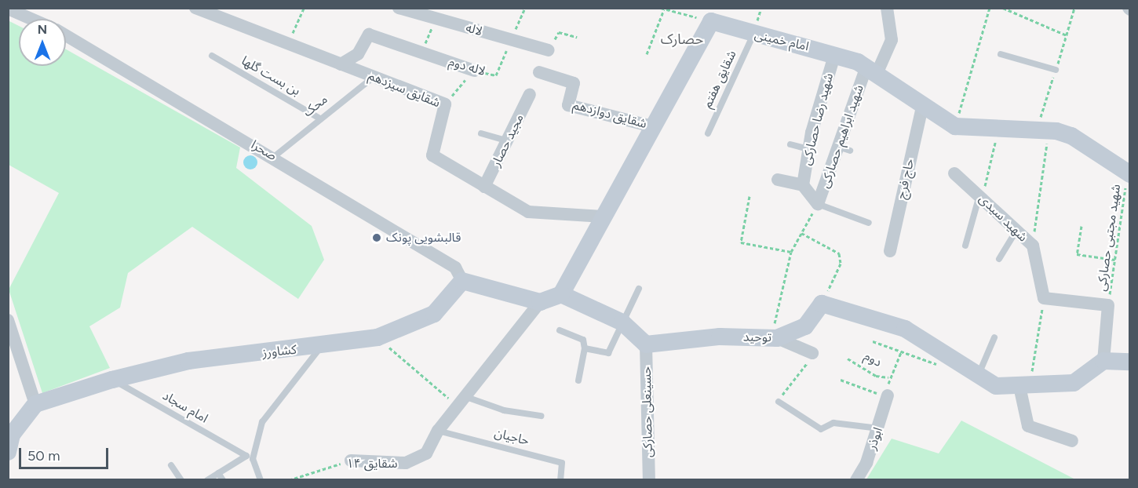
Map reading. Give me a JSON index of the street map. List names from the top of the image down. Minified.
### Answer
{"streets":{"street":["لاله","امام خمینی","لاله دوم","شقایق سیزدهم","شقایق دوازدهم","شهید رضا حصارکی","شهید ابراهیم حصارکی","مجید حصار","صحرا","حاج فرج","شهید سیدی","توحید","کشاورز","حسینعلی حصارکی","ابوذر","شقایق ۱۴"],"lane":["بن بست گلها","شقایق هفتم","محک","امام سجاد","حاجیان"],"path":["شهید مجتبی حصارکی","دوم"]},"crossings":[["لاله","لاله دوم"],["امام خمینی","شقایق هفتم"],["امام خمینی","شهید رضا حصارکی"],["امام خمینی","شهید ابراهیم حصارکی"],["امام خمینی","حاج فرج"],["امام خمینی","شهید مجتبی حصارکی"],["لاله دوم","شقایق سیزدهم"],["بن بست گلها","محک"],["شقایق سیزدهم","محک"],["شقایق سیزدهم","مجید حصار"],["محک","صحرا"],["شهید ابراهیم حصارکی","توحید"],["صحرا","کشاورز"],["توحید","حسینعلی حصارکی"],["کشاورز","امام سجاد"],["حاجیان","شقایق ۱۴"]],"districts":["حصارک"],"places":["قالبشویی پونک"],"scale_bar":"50 m","north":"top"}
